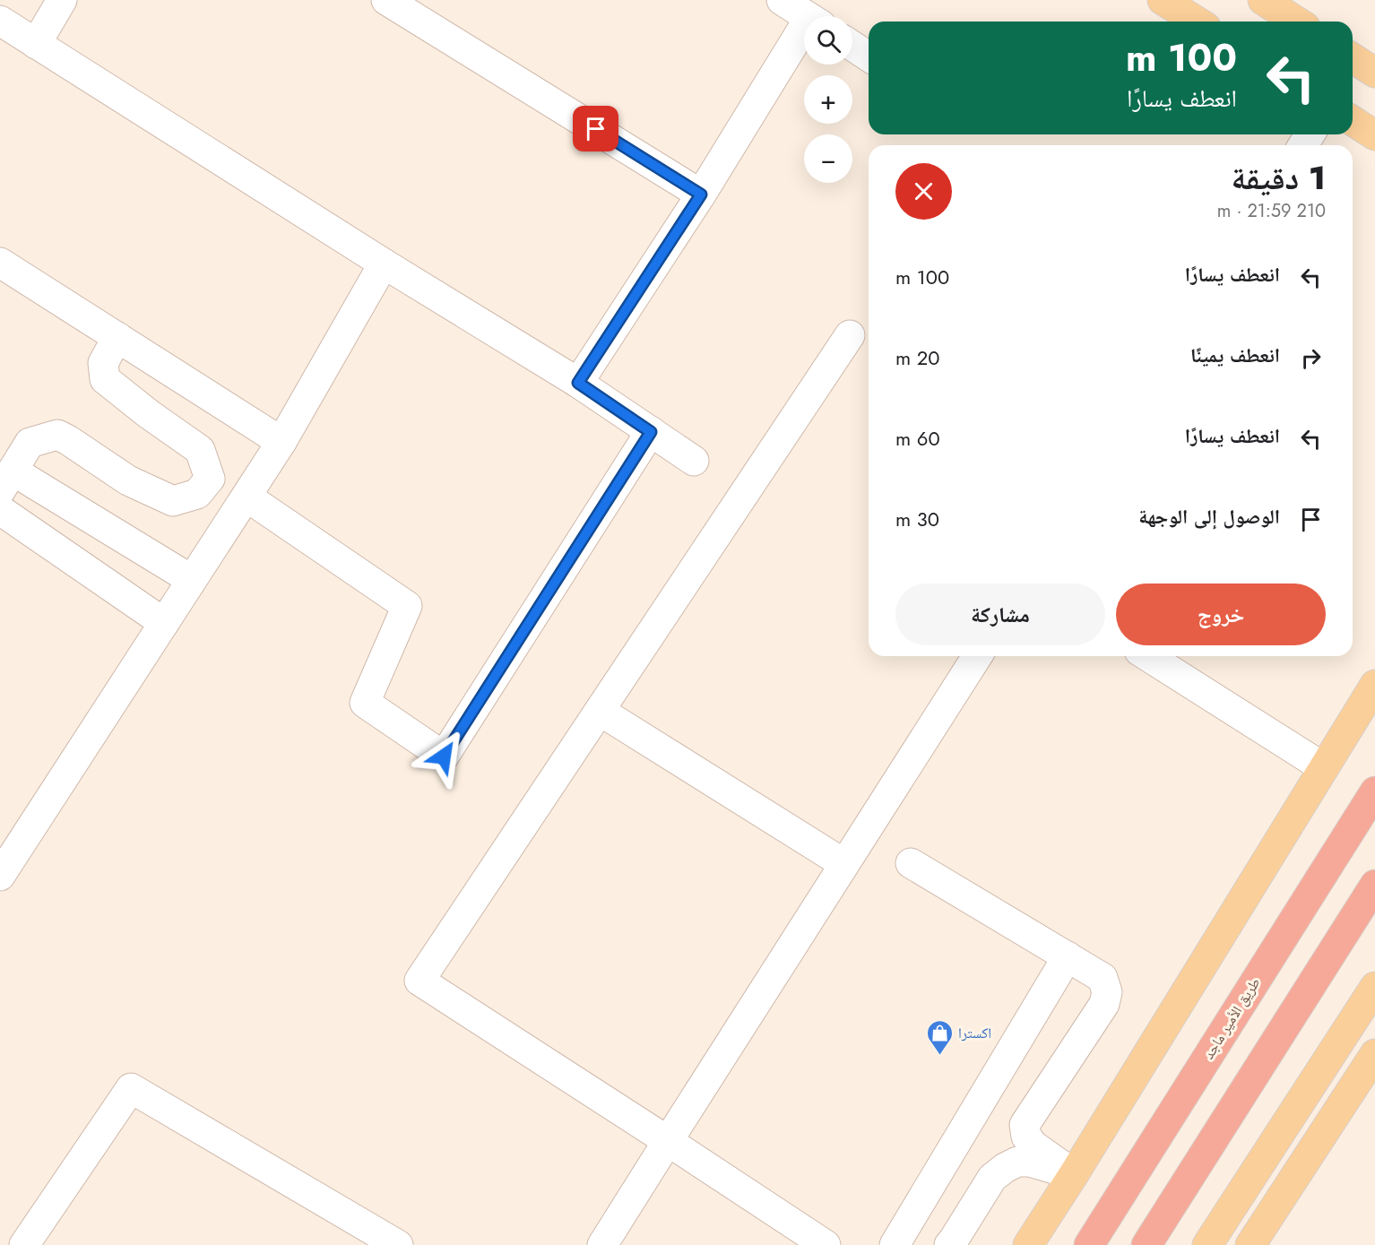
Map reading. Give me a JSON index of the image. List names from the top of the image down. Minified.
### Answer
{"streets":{"highway":["طريق الأمير ماجد"]},"places":{"shop":["اكسترا"]},"page":{"map_buttons":["+","−"],"turn":["100 m","انعطف يسارًا"],"heading":["1 دقيقة","210 m · 21:59"],"list":[{"name":"انعطف يسارًا","value":"100 m"},{"name":"انعطف يمينًا","value":"20 m"},{"name":"انعطف يسارًا","value":"60 m"},{"name":"الوصول إلى الوجهة","value":"30 m"}],"buttons":["خروج","مشاركة"]}}
